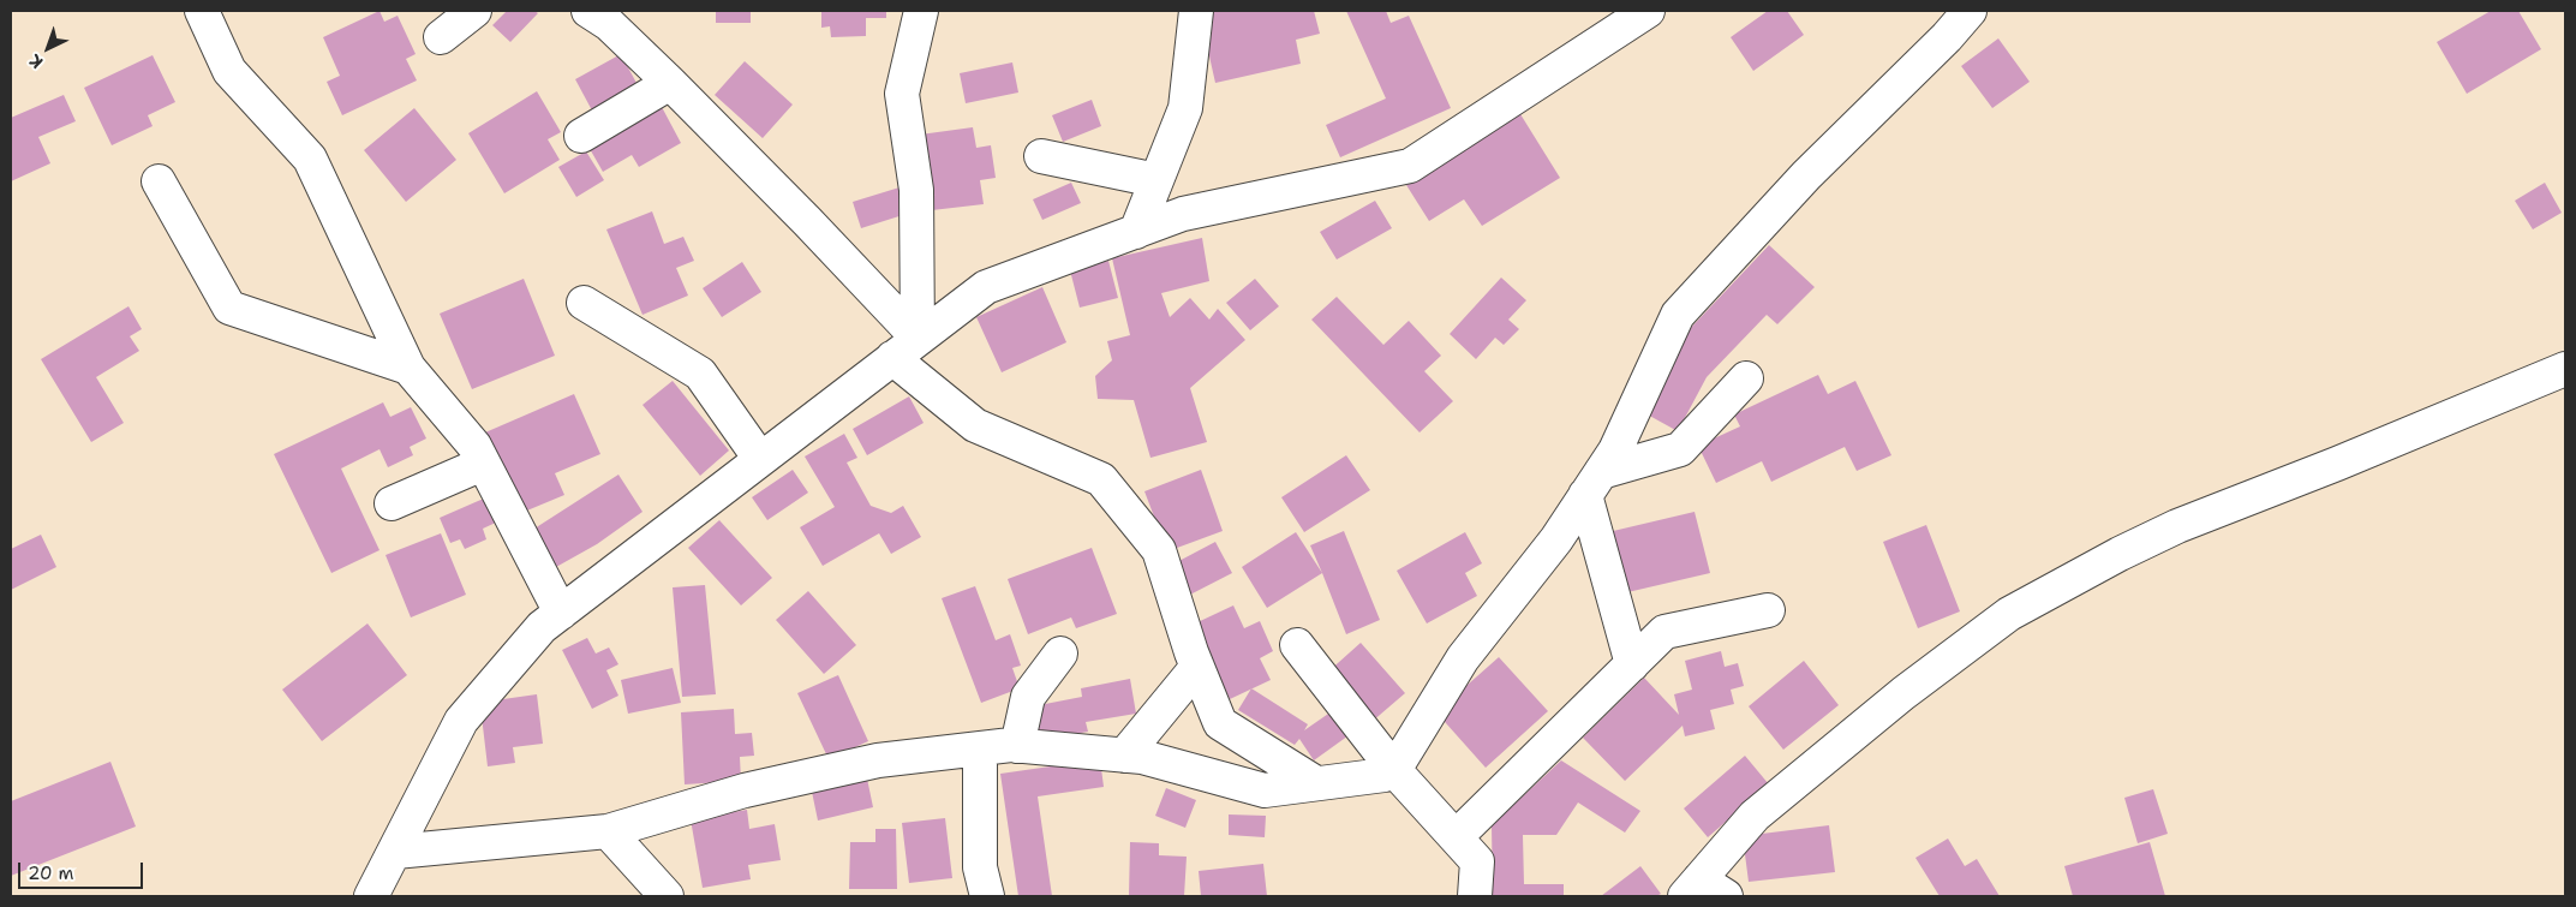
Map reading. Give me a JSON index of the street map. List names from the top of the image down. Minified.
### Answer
{"scale_bar":"20 m","north":"bottom left"}
